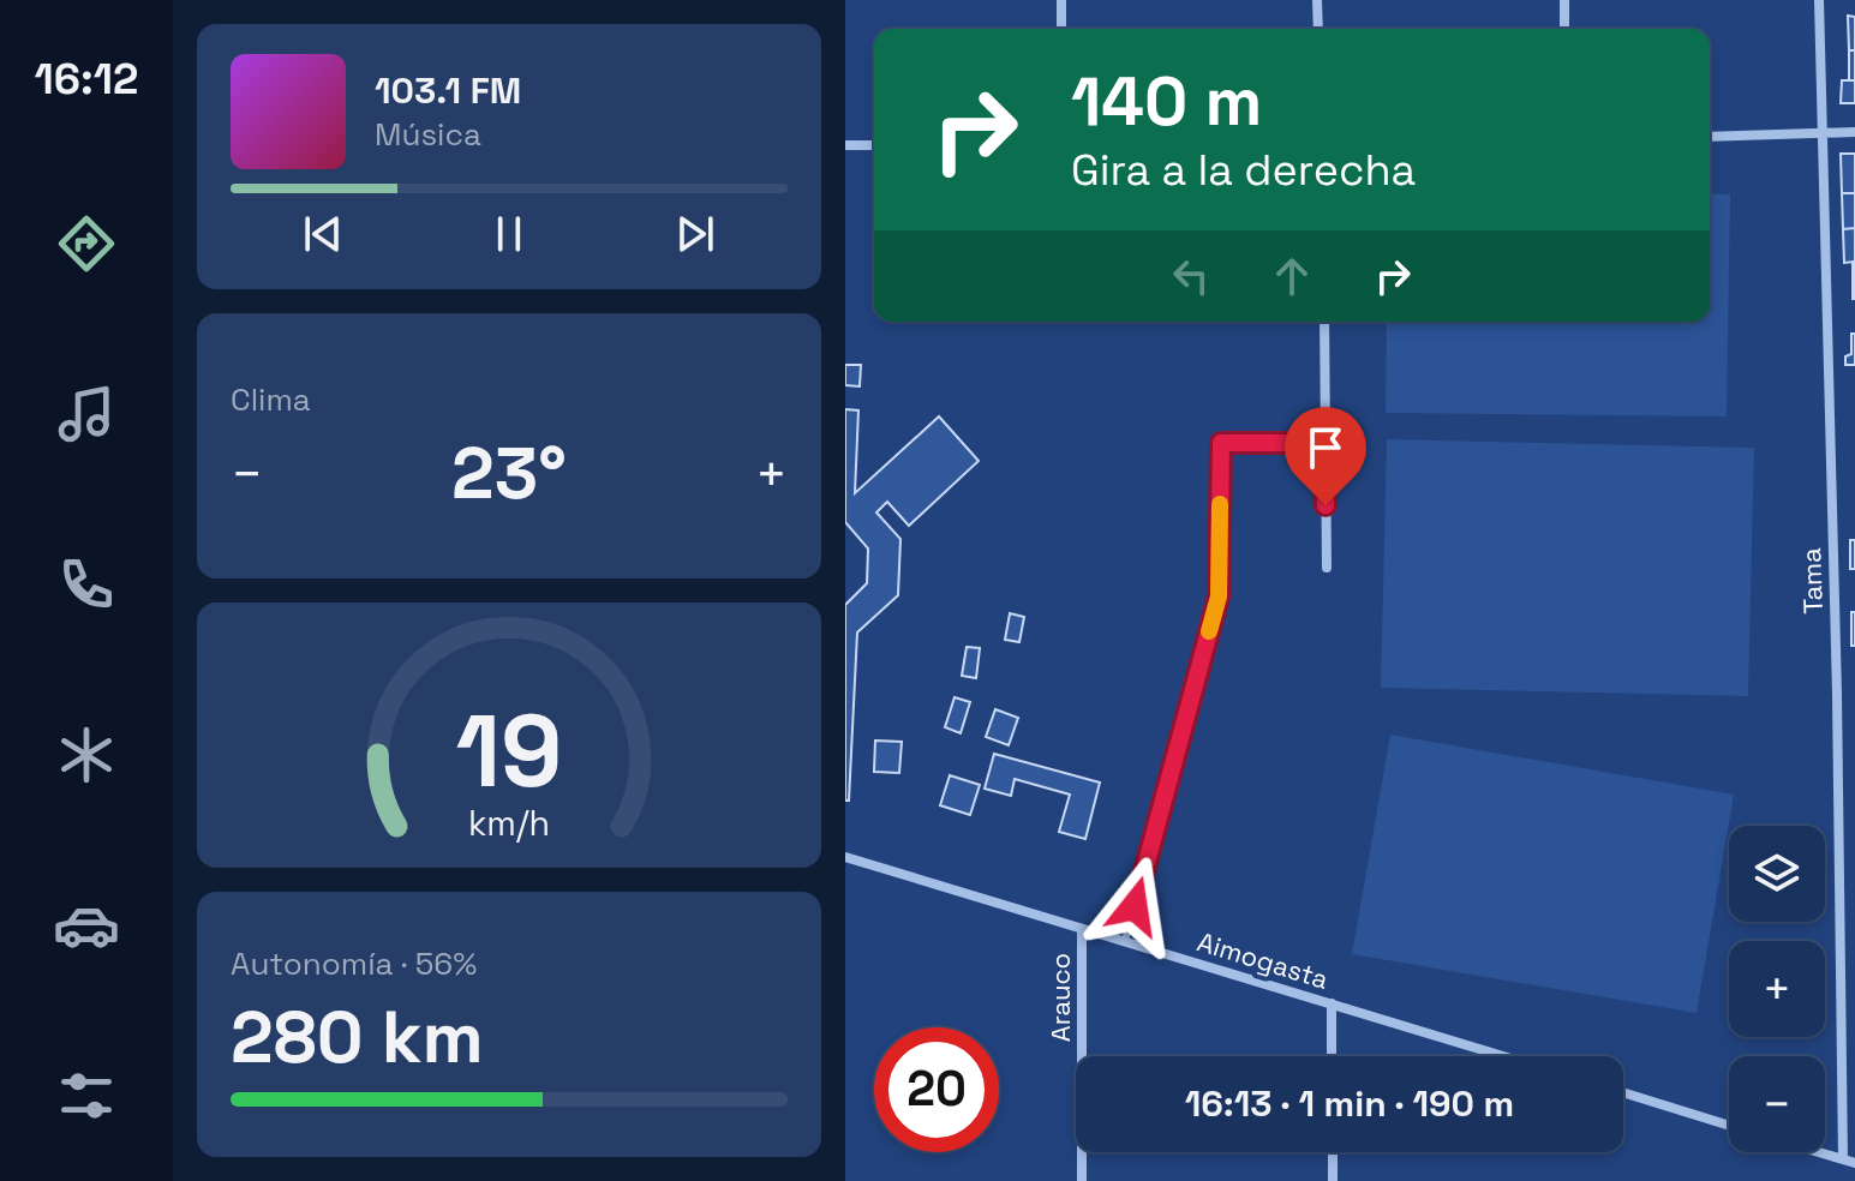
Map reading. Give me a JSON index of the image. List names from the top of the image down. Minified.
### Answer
{"streets":{"street":["Tama","Aimogasta","Arauco"]},"crossings":[["Aimogasta","Arauco"]],"page":{"tabs":"16:12","turn":["140 m","Gira a la derecha"],"song":["103.1 FM","Música"],"tile":["Clima",["Autonomía · 56%","280 km"]],"heat":["−","23°","+"],"map_buttons":["+","−"],"limit":"20","trip":"16:13 · 1 min · 190 m","gauge":["19","km/h"]}}
